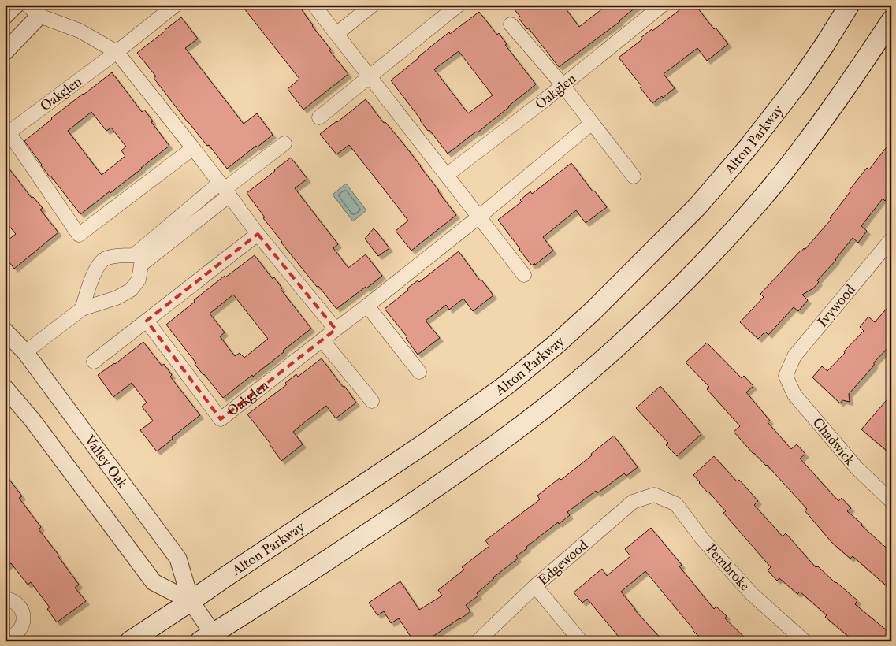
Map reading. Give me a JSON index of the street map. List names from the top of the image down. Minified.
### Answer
{"streets":{"main road":["Alton Parkway"],"street":["Oakglen","Ivywood","Chadwick","Valley Oak","Edgewood","Pembroke"]},"crossings":[["Alton Parkway","Valley Oak"],["Ivywood","Chadwick"],["Edgewood","Pembroke"]]}
